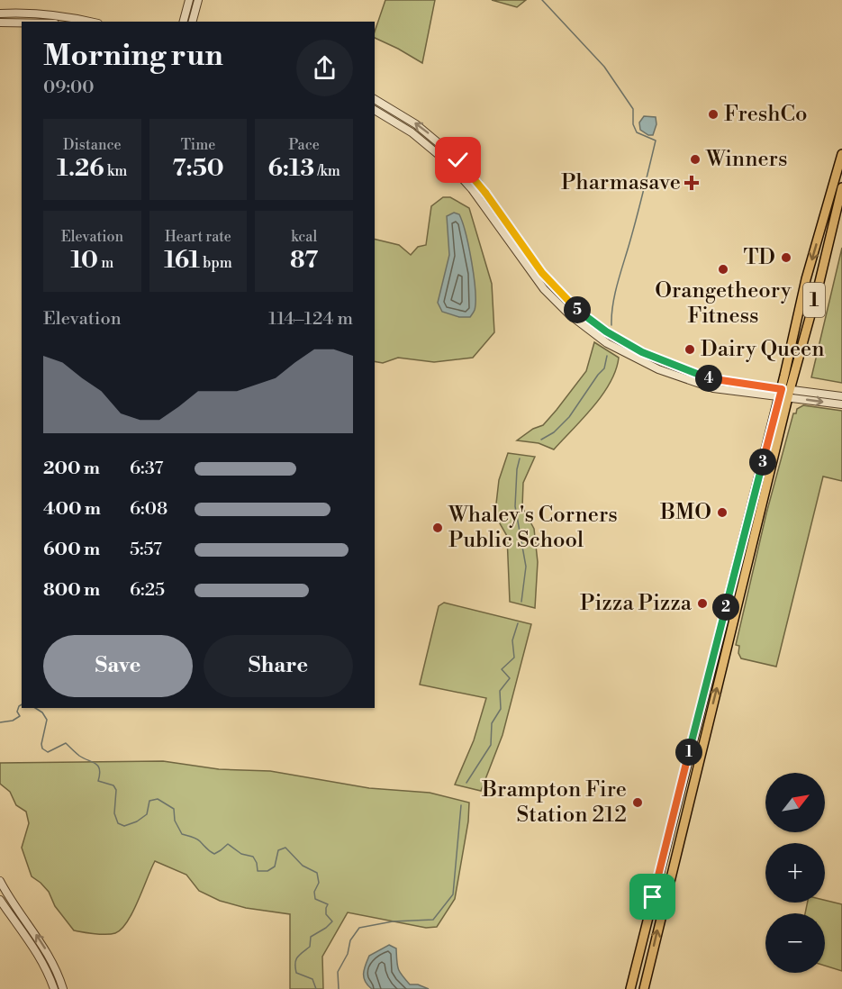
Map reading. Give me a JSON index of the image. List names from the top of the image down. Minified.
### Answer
{"streets":{"main road":["1"]},"places":{"other":["FreshCo","Winners","TD","Orangetheory Fitness","Dairy Queen","BMO","Whaley's Corners Public School","Pizza Pizza","Brampton Fire Station 212"],"health":["Pharmasave"]},"north":"top right","page":{"heading":["Morning run","09:00"],"stats":[["Distance","1.26 km"],["Time","7:50"],["Pace","6:13 /km"],["Elevation","10 m"],["Heart rate","161 bpm"],["kcal","87"]],"pins":["5","4","3","2","1"],"chart":["Elevation","114–124 m"],"list":[{"name":"200 m","note":"6:37"},{"name":"400 m","note":"6:08"},{"name":"600 m","note":"5:57"},{"name":"800 m","note":"6:25"}],"buttons":["Save","Share"],"map_buttons":["+","−"]}}
